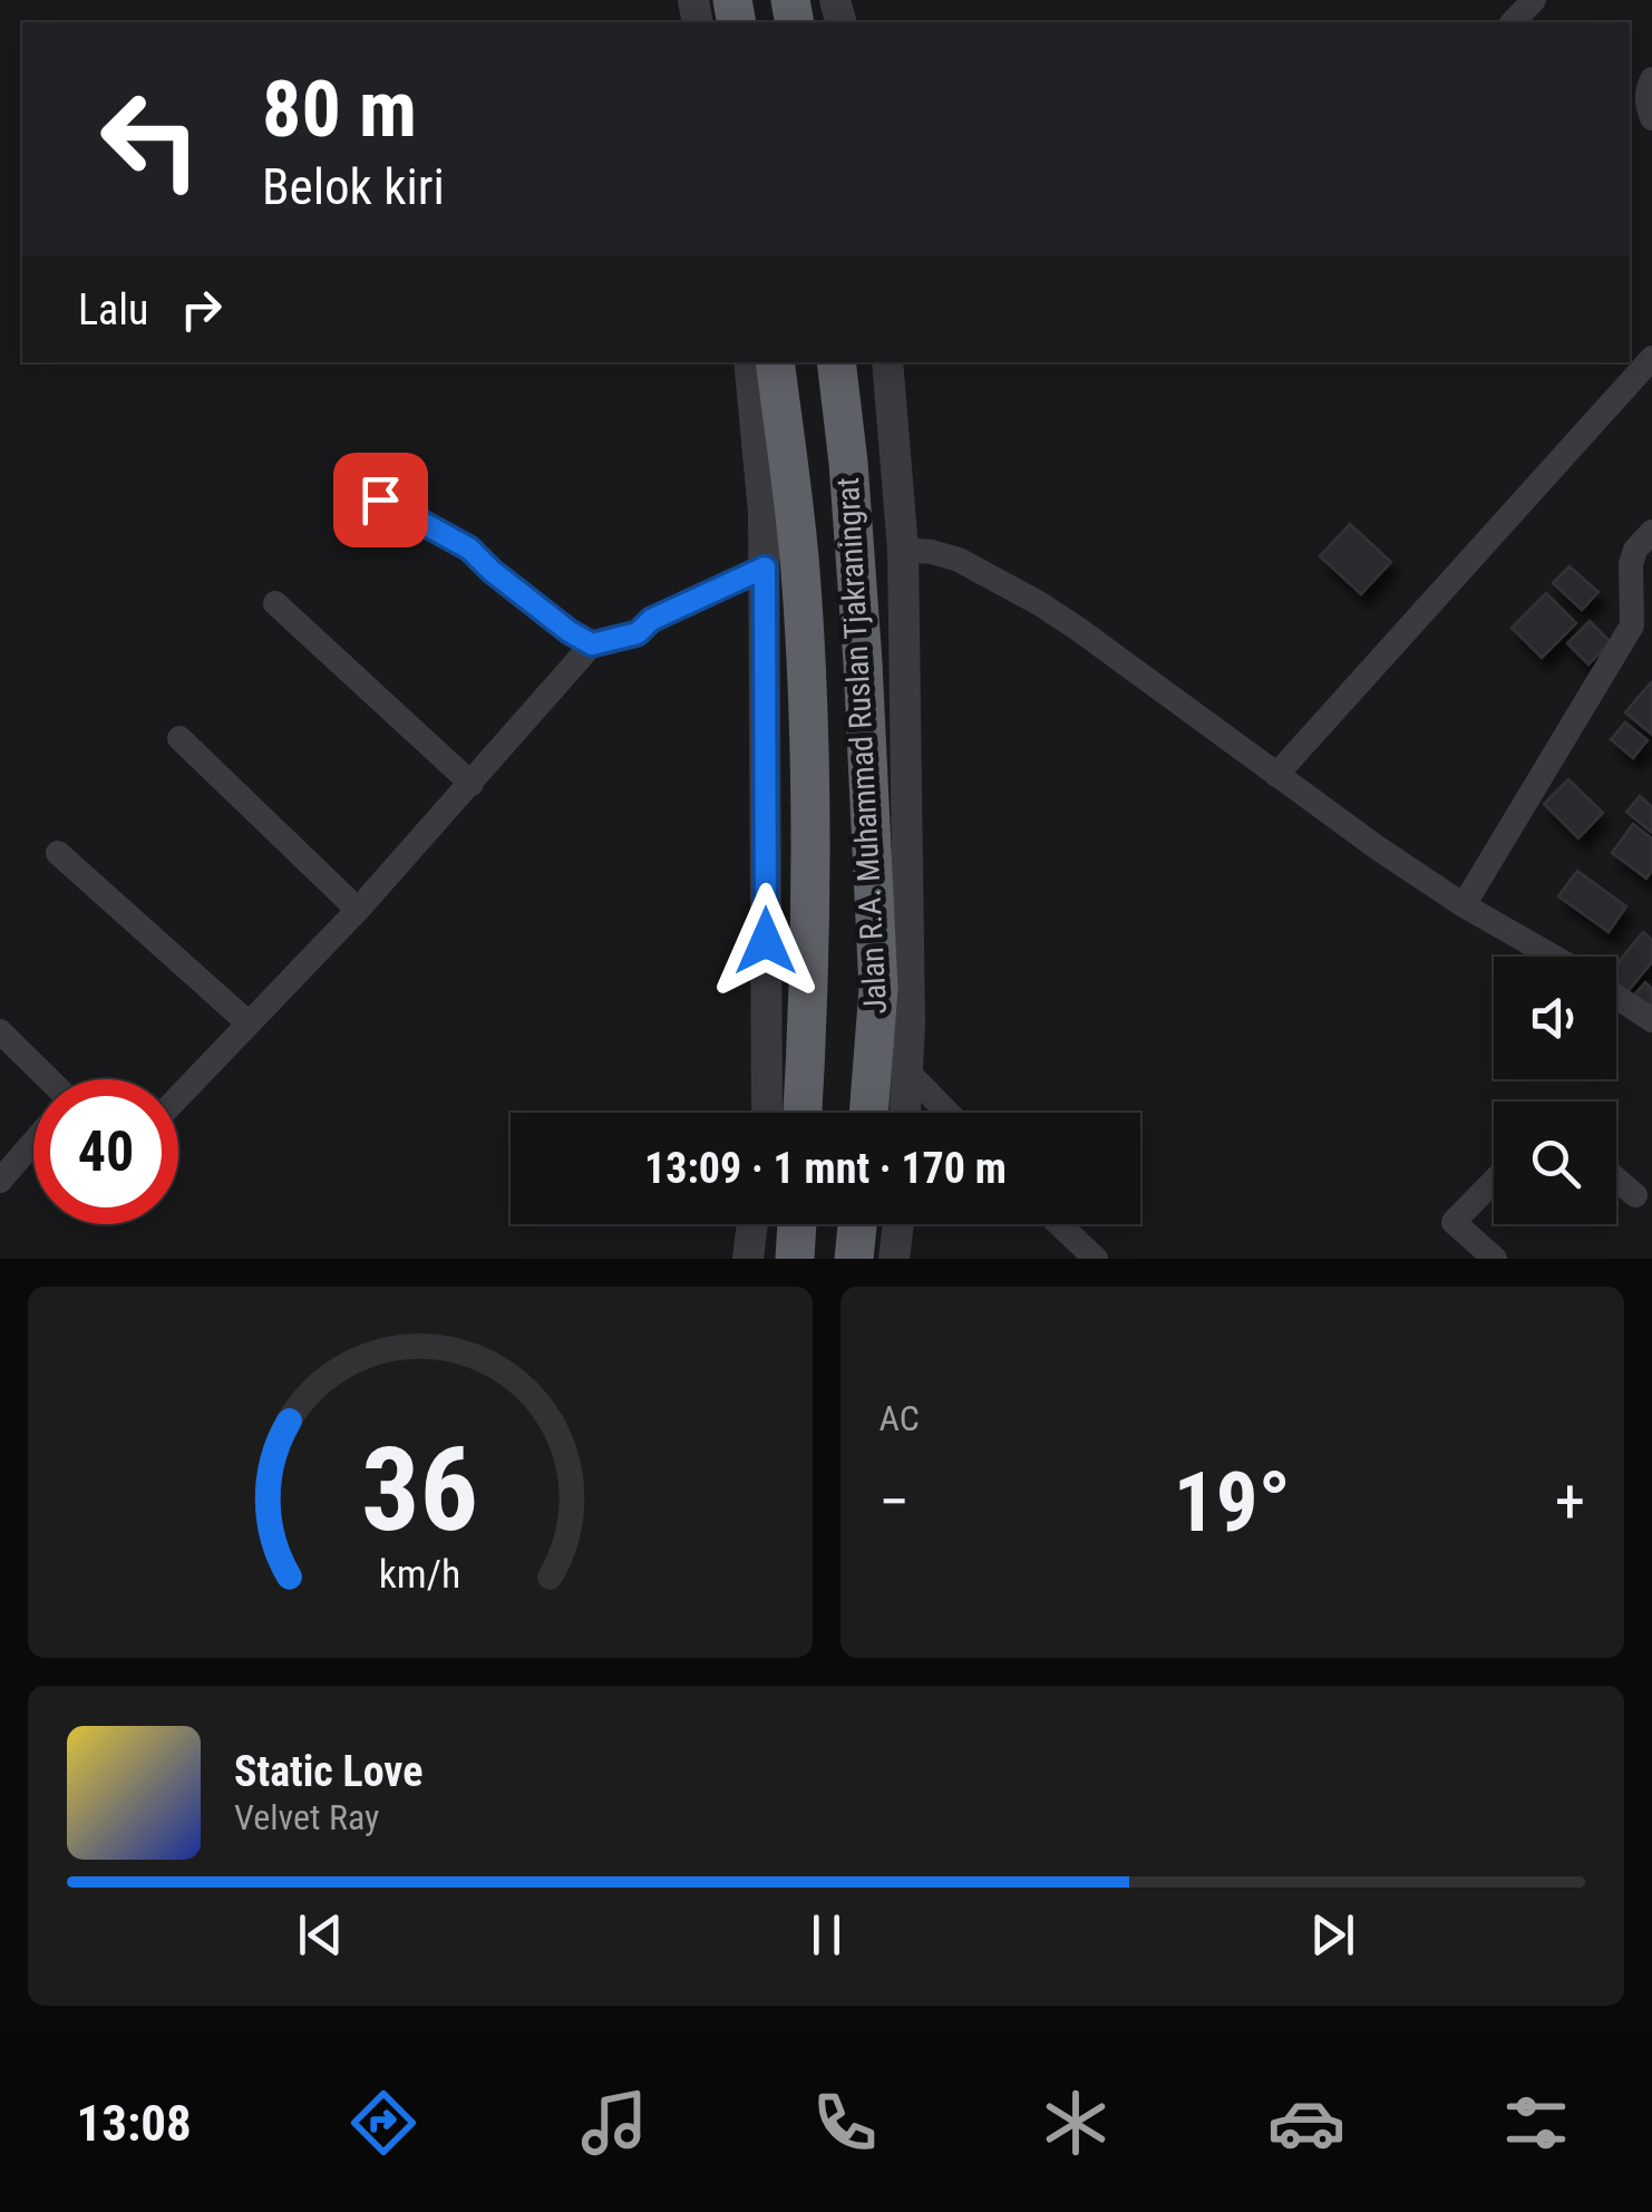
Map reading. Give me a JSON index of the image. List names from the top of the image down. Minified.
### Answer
{"streets":{"highway":["Jalan R.A. Muhammad Ruslan Tjakraningrat"]},"page":{"turn":["80 m","Belok kiri"],"then":"Lalu","limit":"40","trip":"13:09 · 1 mnt · 170 m","tile":"AC","heat":["−","19°","+"],"song":["Static Love","Velvet Ray"],"tabs":"13:08","gauge":["36","km/h"]}}
